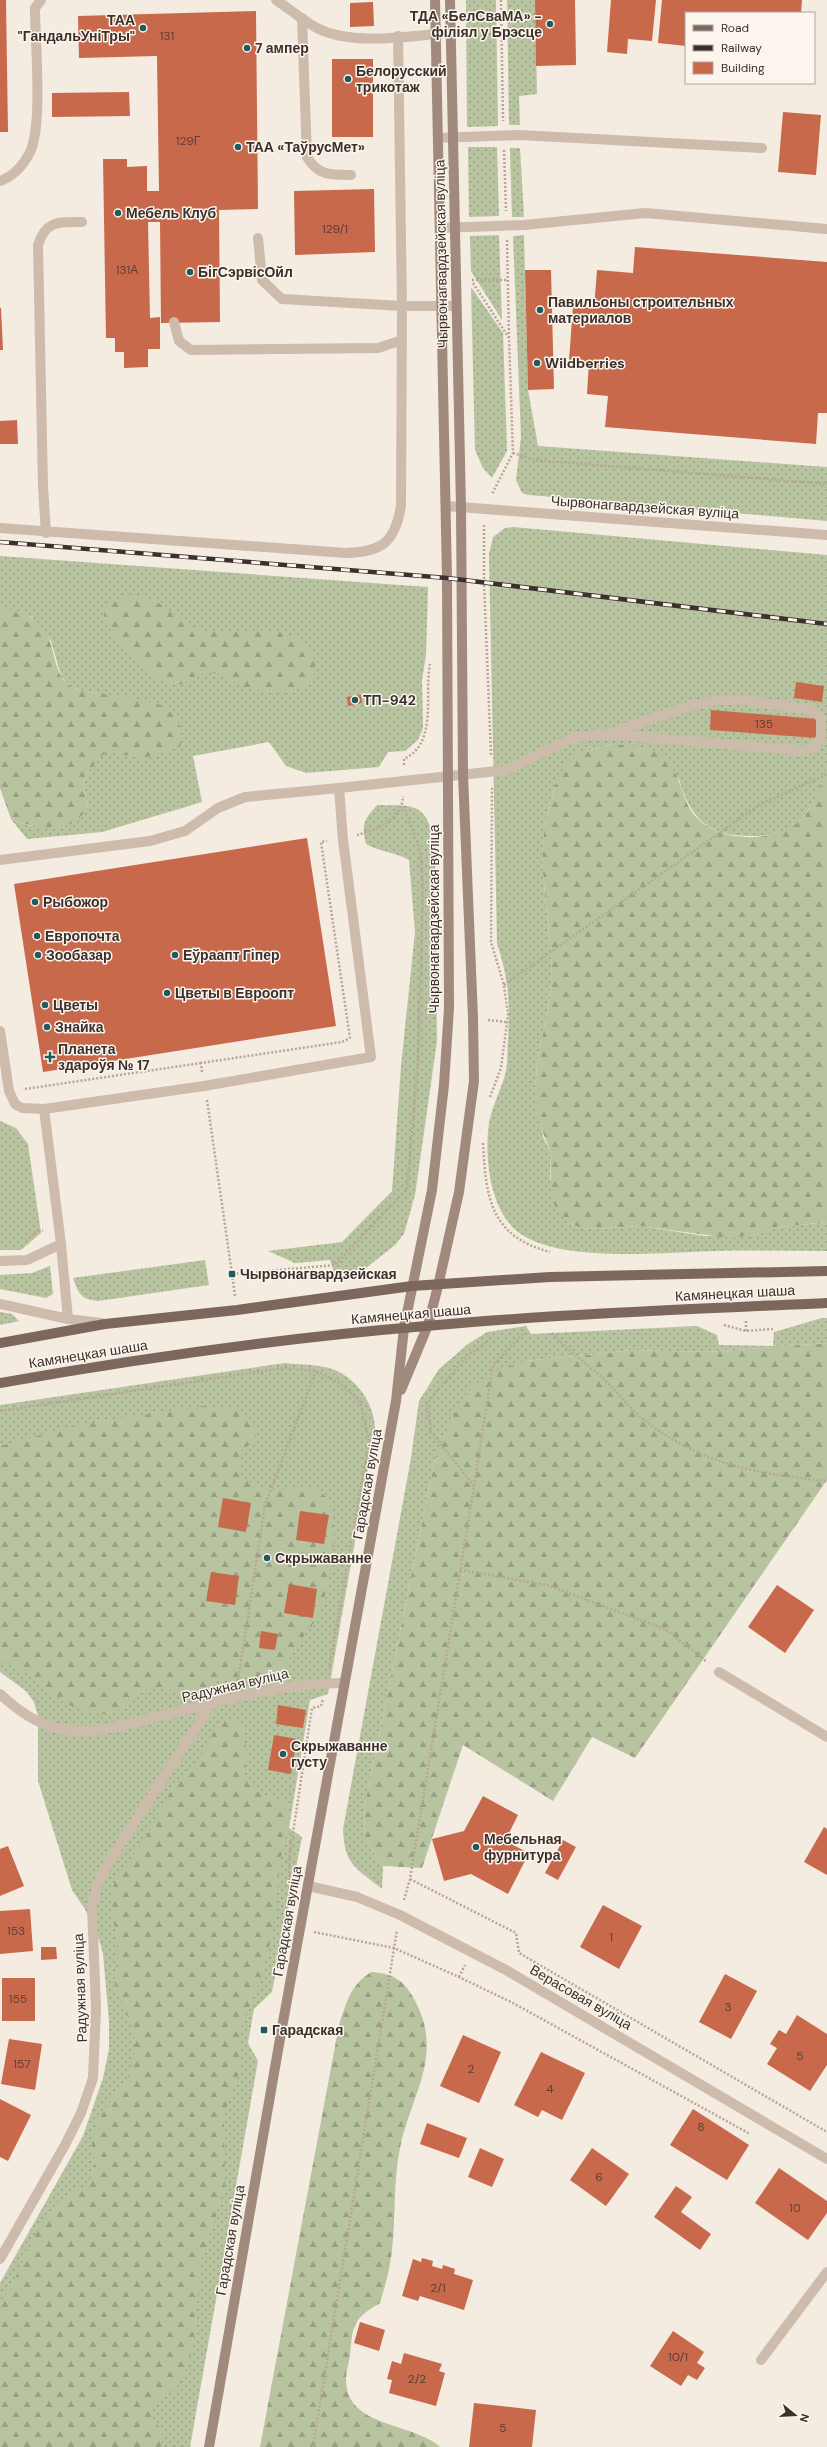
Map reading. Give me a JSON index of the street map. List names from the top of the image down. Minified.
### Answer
{"streets":{"main road":["Чырвонагвардзейская вуліца","Камянецкая шаша","Гарадская вуліца"],"street":["Радужная вуліца","Верасовая вуліца"]},"crossings":[["Чырвонагвардзейская вуліца","Камянецкая шаша"],["Чырвонагвардзейская вуліца","Гарадская вуліца"],["Камянецкая шаша","Гарадская вуліца"],["Гарадская вуліца","Радужная вуліца"],["Гарадская вуліца","Верасовая вуліца"]],"places":{"other":["ТДА «БелСваМА» - філіял у Брэсце","ТАА \"ГандальУніТры\"","7 ампер","Белорусский трикотаж","ТАА «ТаўрусМет»","Мебель Клуб","БігСэрвісОйл","Павильоны строительных материалов","Wildberries","ТП-942","Рыбожор","Европочта","Зообазар","Еўраапт Гіпер","Цветы в Евроопт","Цветы","Знайка","Скрыжаванне","Скрыжаванне густу","Мебельная фурнитура"],"health":["Планета здароўя № 17"],"transit":["Чырвонагвардзейская","Гарадская"]},"house_numbers":["131","129Г","129/1","131А","135","153","1","155","3","5","157","2","4","8","6","10","2/1","10/1","2/2","5"],"legend":["Road","Railway","Building"],"north":"right"}
